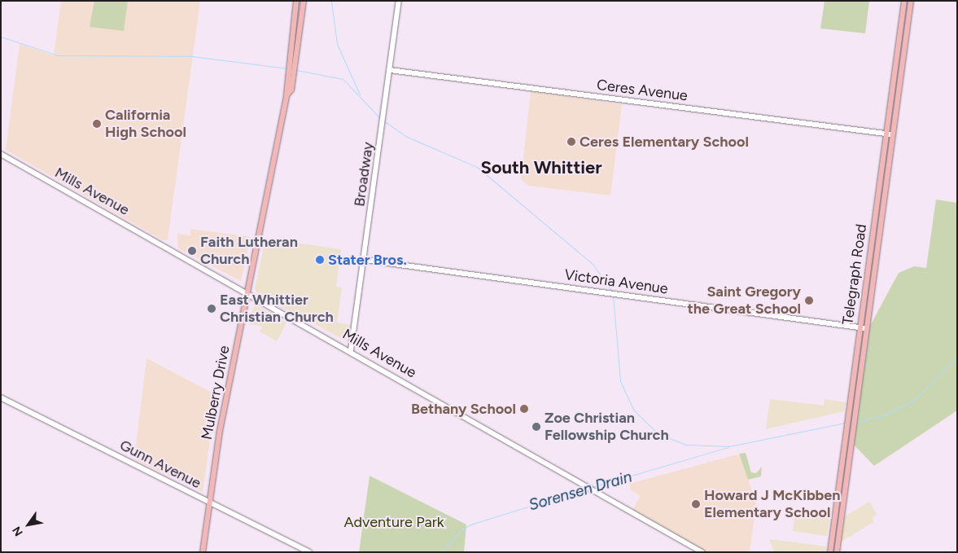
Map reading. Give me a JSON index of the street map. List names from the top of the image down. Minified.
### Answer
{"streets":{"main road":["Telegraph Road","Mulberry Drive"],"street":["Ceres Avenue","Broadway","Mills Avenue","Victoria Avenue","Gunn Avenue"]},"crossings":[["Ceres Avenue","Broadway"],["Ceres Avenue","Telegraph Road"],["Broadway","Mills Avenue"],["Broadway","Victoria Avenue"],["Mills Avenue","Mulberry Drive"],["Telegraph Road","Victoria Avenue"],["Mulberry Drive","Gunn Avenue"]],"districts":["South Whittier"],"water":["Sorensen Drain"],"parks":["Adventure Park"],"places":["California High School","Ceres Elementary School","Faith Lutheran Church","Stater Bros.","Saint Gregory the Great School","East Whittier Christian Church","Bethany School","Zoe Christian Fellowship Church","Howard J McKibben Elementary School"],"north":"bottom left"}
